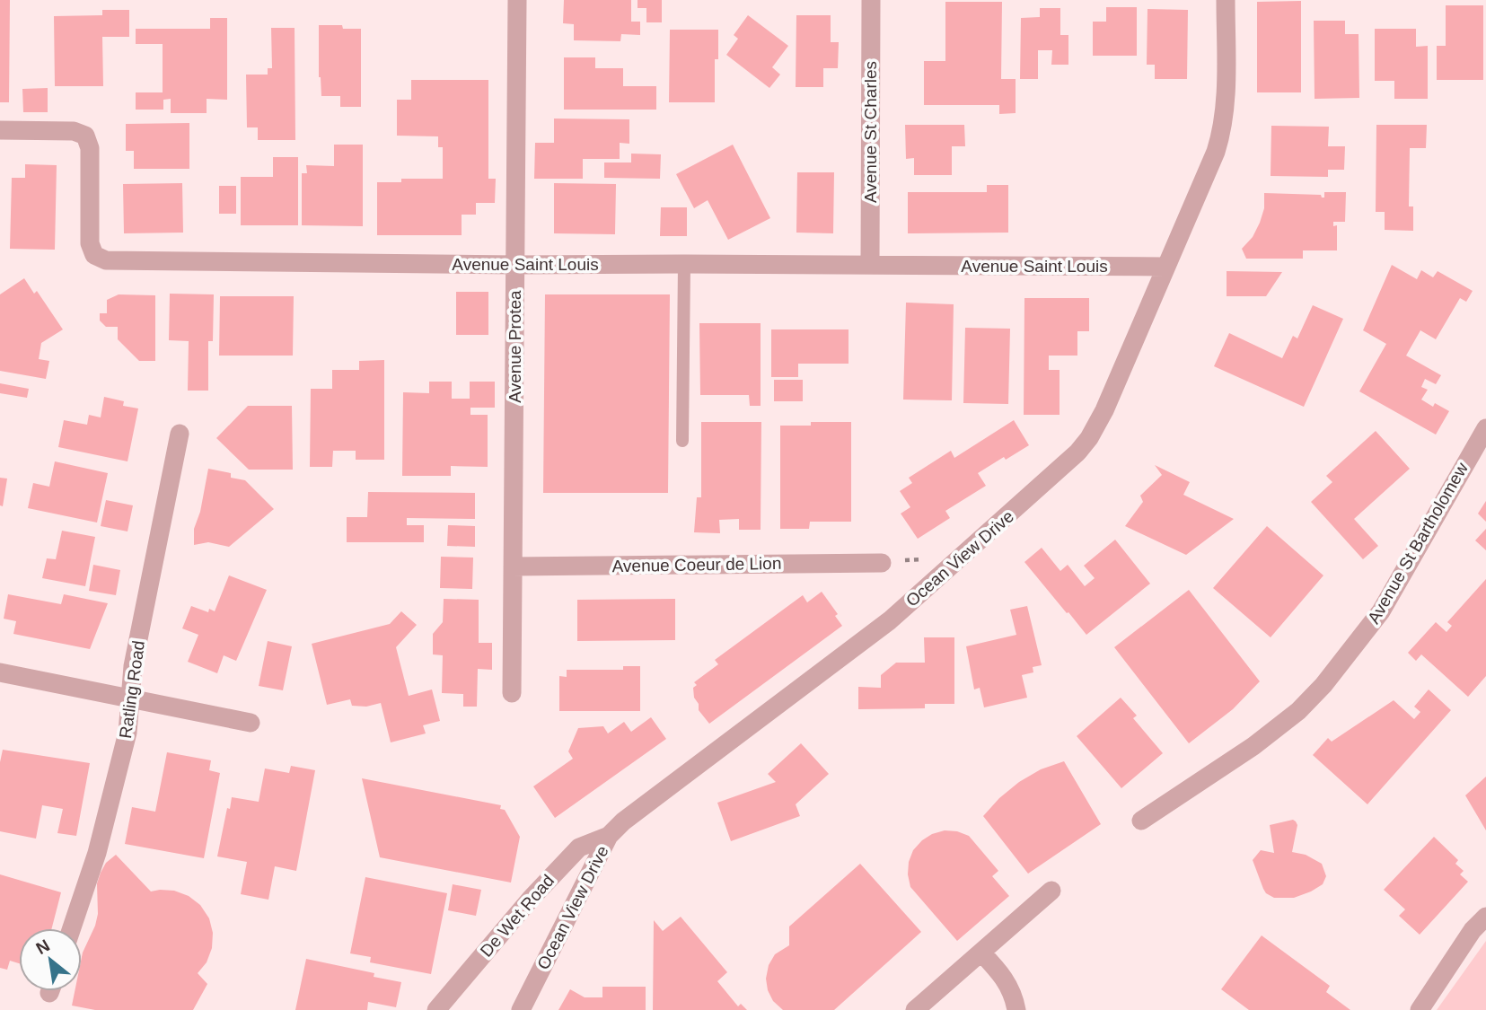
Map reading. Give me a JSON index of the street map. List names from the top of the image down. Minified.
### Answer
{"streets":{"street":["Avenue St Charles","Avenue Saint Louis","Avenue Protea","Avenue St Bartholomew","Ocean View Drive","Avenue Coeur de Lion","Ratling Road","De Wet Road"]},"crossings":[["Avenue St Charles","Avenue Saint Louis"],["Avenue Saint Louis","Avenue Protea"],["Avenue Saint Louis","Ocean View Drive"],["Avenue Protea","Avenue Coeur de Lion"],["Ocean View Drive","De Wet Road"]],"north":"top left"}
